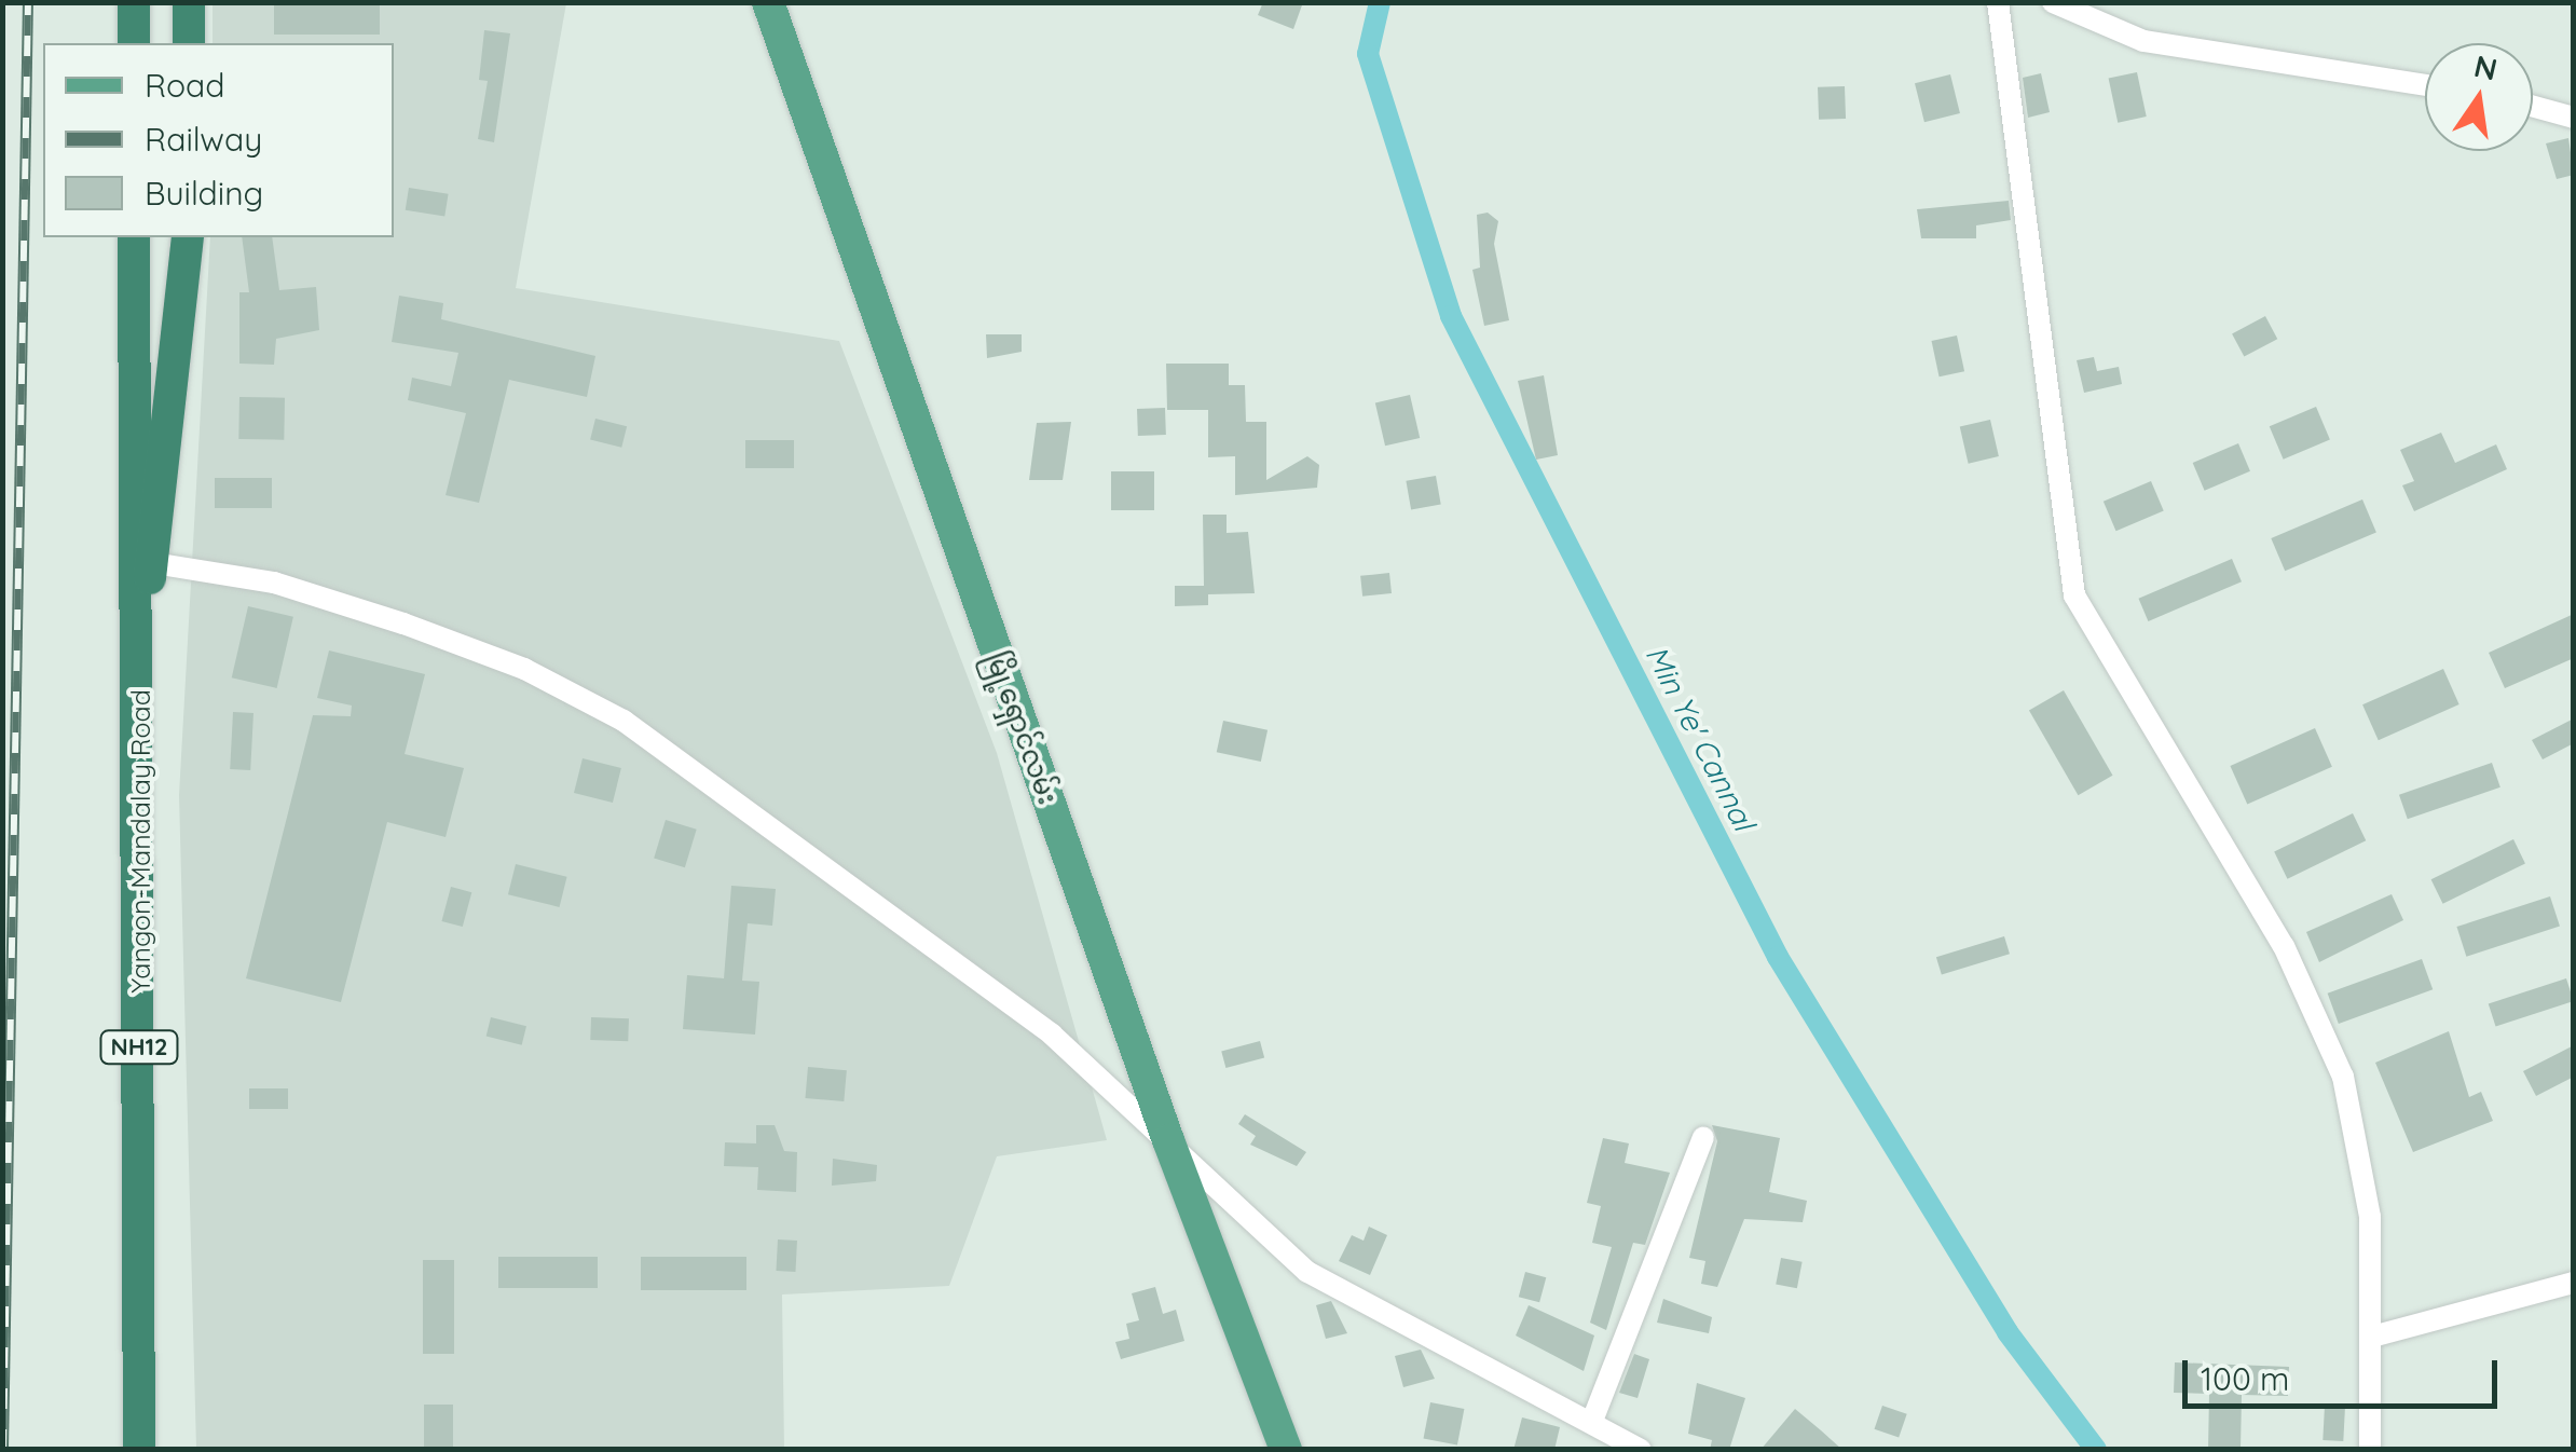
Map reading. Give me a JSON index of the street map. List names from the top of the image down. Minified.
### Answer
{"streets":{"highway":["Yangon-Mandalay Road","NH12"],"main road":["မြို့ရှောင်လမ်း"]},"crossings":[["Yangon-Mandalay Road","NH12"]],"water":["Min Ye' Cannal"],"legend":["Road","Railway","Building"],"scale_bar":"100 m","north":"top"}
